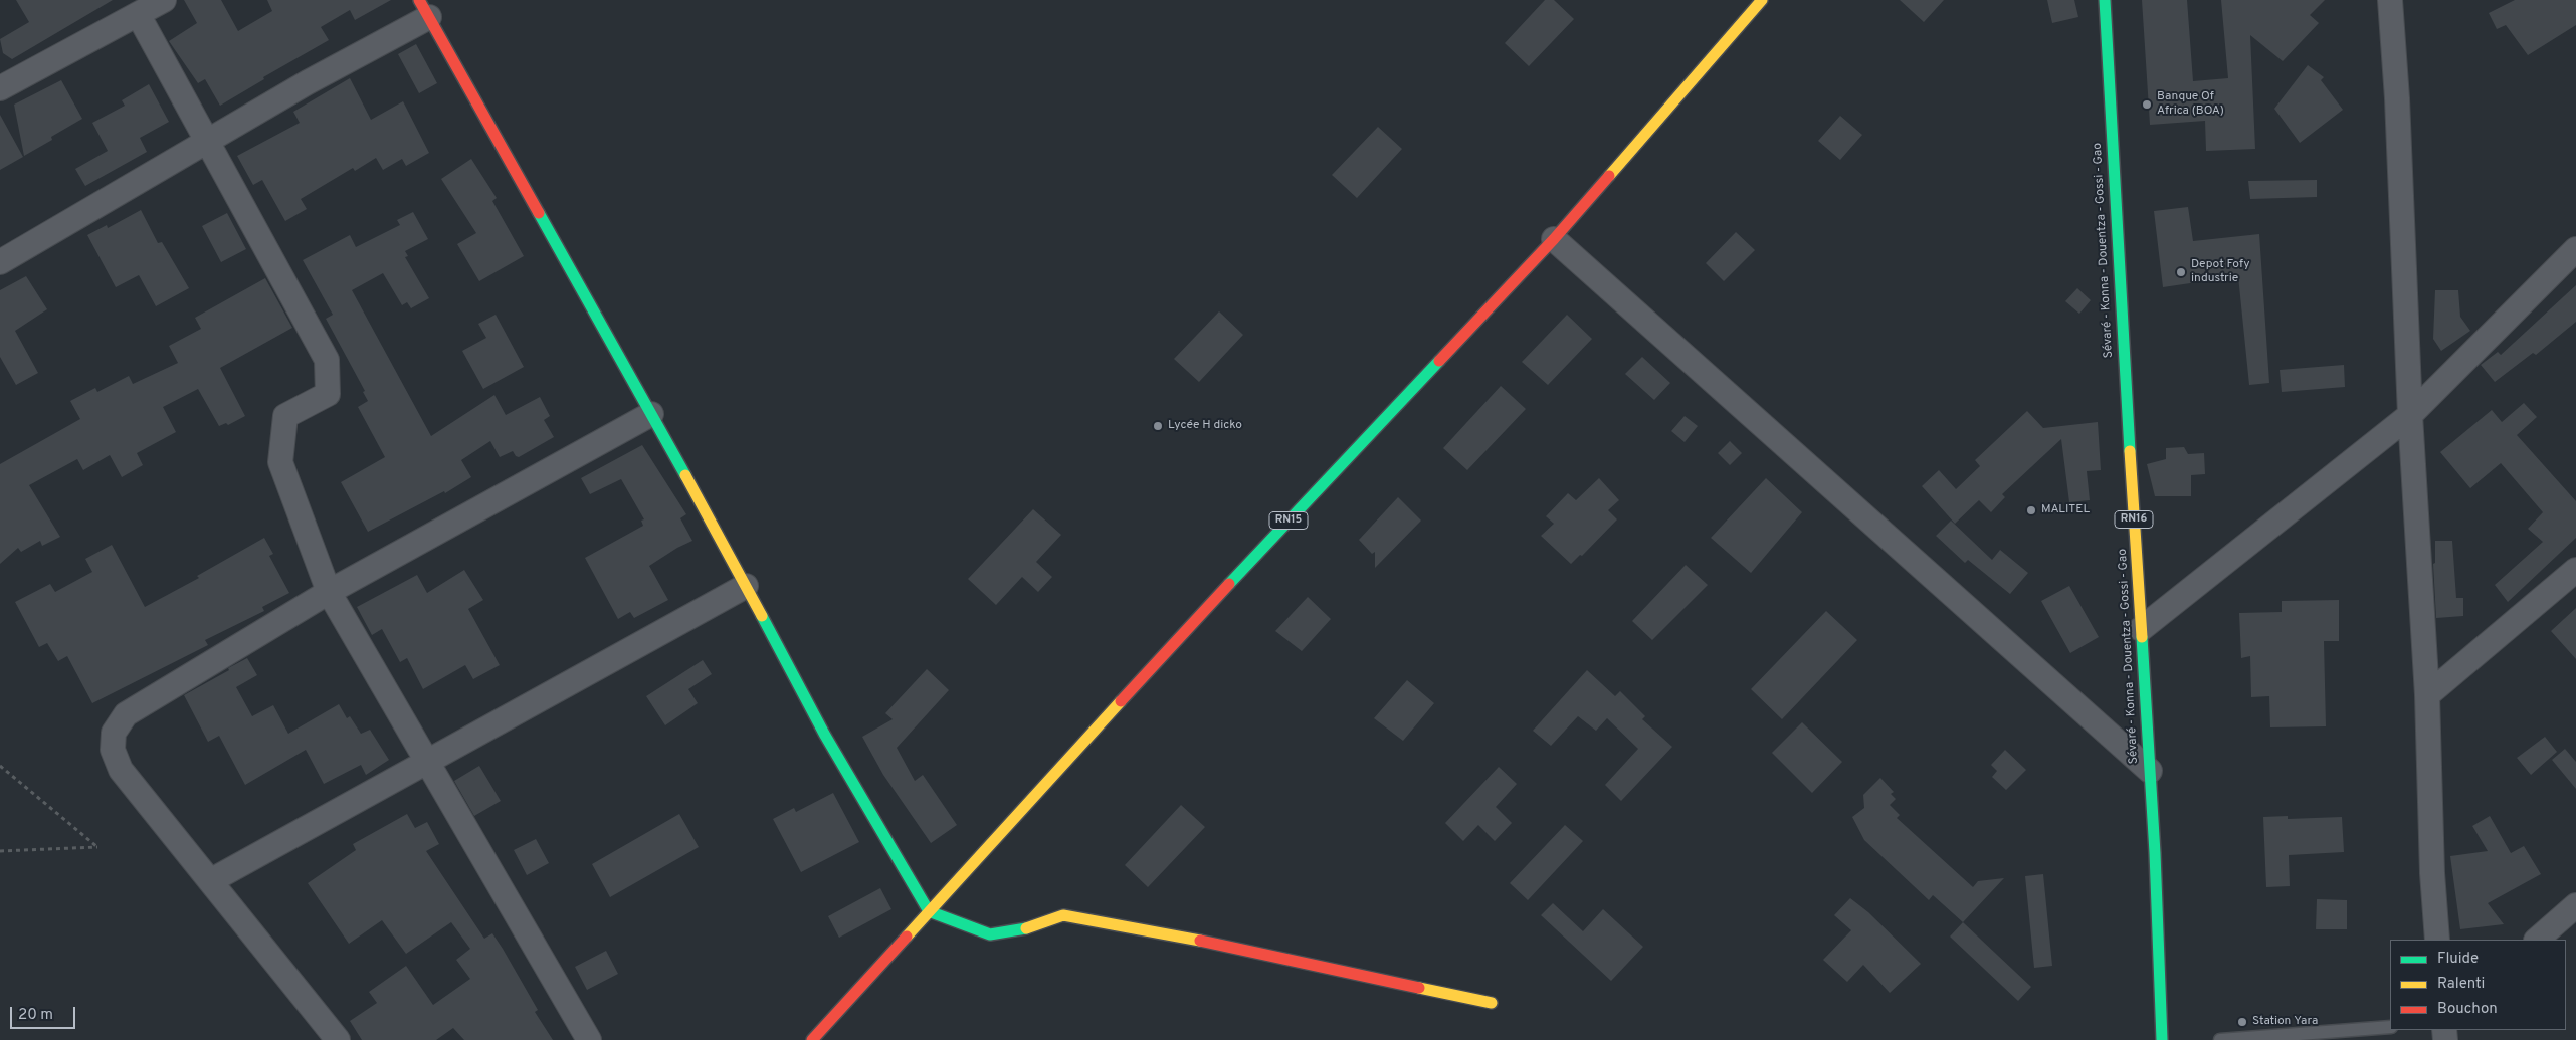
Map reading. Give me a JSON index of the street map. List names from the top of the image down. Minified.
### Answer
{"streets":{"main road":["Sévaré - Konna - Douentza - Gossi - Gao","RN16","RN15"]},"places":["Banque Of Africa (BOA)","Depot Fofy industrie","Lycée H dicko","MALITEL","Station Yara"],"legend":["Fluide","Ralenti","Bouchon"],"scale_bar":"20 m"}
